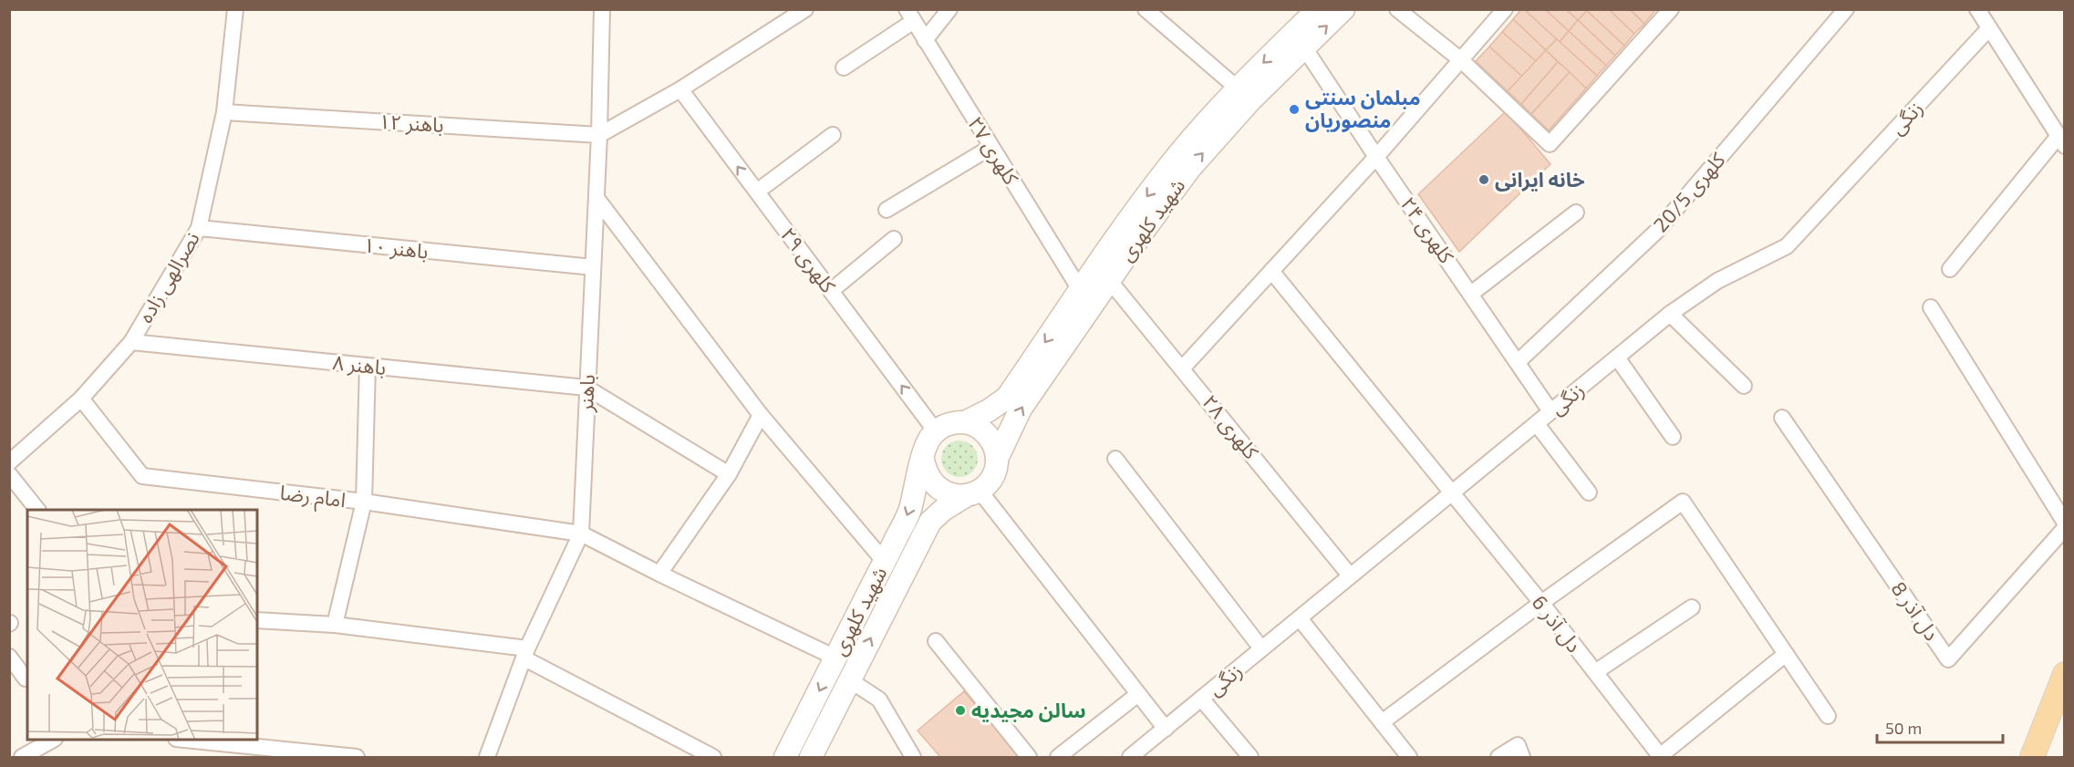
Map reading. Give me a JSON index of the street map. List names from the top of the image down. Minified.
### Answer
{"streets":{"main road":["شهید کلهری"],"street":["زنگی","باهنر ۱۲","کلهری ۲۷","کلهری 20/5","کلهری ۲۴","باهنر ۱۰","کلهری ۲۹","نصرالهی زاده","باهنر ۸","باهنر","کلهری ۲۸","امام رضا","دل آذر 8","دل آذر 6"]},"crossings":[["زنگی","کلهری ۲۴"],["زنگی","کلهری ۲۸"],["زنگی","دل آذر 6"],["باهنر ۱۲","نصرالهی زاده"],["باهنر ۱۲","باهنر"],["کلهری ۲۷","شهید کلهری"],["کلهری 20/5","کلهری ۲۴"],["شهید کلهری","کلهری ۲۴"],["شهید کلهری","کلهری ۲۹"],["شهید کلهری","کلهری ۲۸"],["شهید کلهری","امام رضا"],["باهنر ۱۰","نصرالهی زاده"],["باهنر ۱۰","باهنر"],["نصرالهی زاده","باهنر ۸"],["نصرالهی زاده","امام رضا"],["باهنر ۸","باهنر"],["باهنر","امام رضا"]],"places":["مبلمان سنتی منصوریان","خانه ایرانی","سالن مجیدیه"],"scale_bar":"50 m"}
